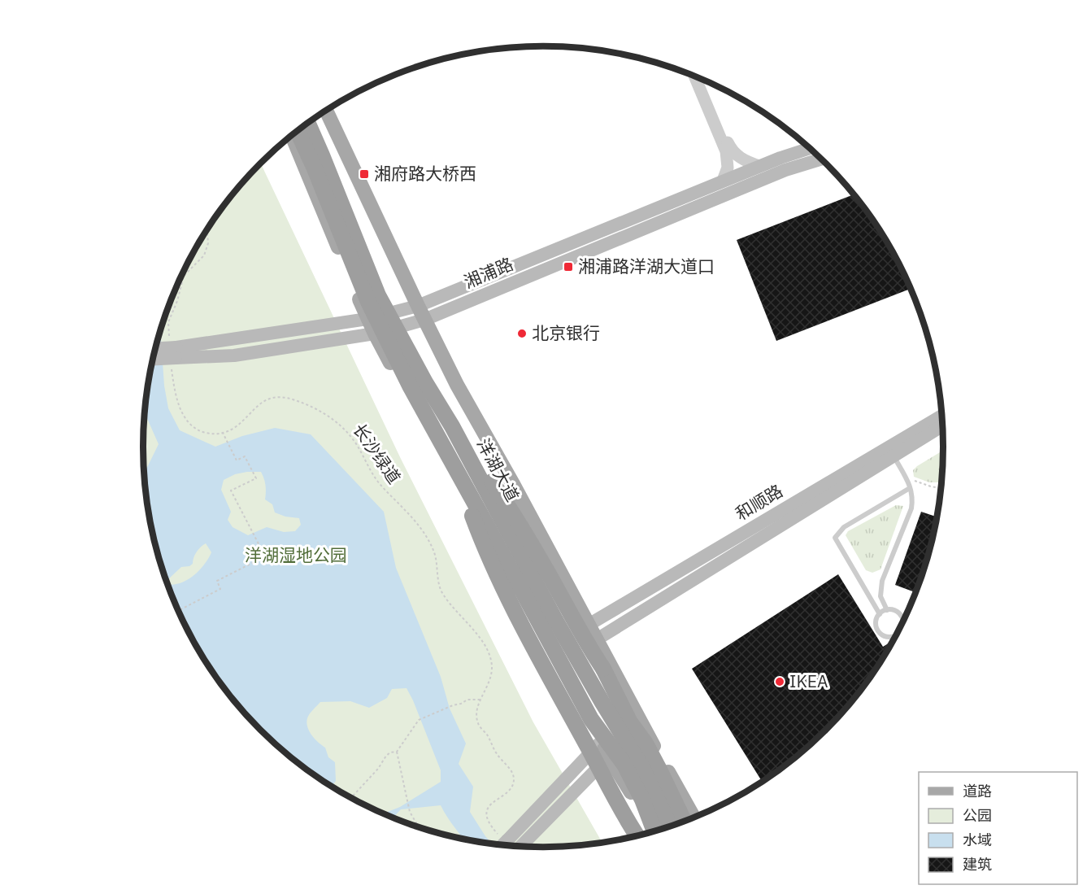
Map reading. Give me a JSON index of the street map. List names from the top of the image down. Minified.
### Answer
{"streets":{"highway":["洋湖大道"],"main road":["湘浦路","和顺路"],"path":["长沙绿道"]},"crossings":[["湘浦路","洋湖大道"],["洋湖大道","和顺路"]],"parks":["洋湖湿地公园"],"places":{"transit":["湘府路大桥西","湘浦路洋湖大道口"],"other":["北京银行","IKEA"]},"legend":["道路","公园","水域","建筑"]}
